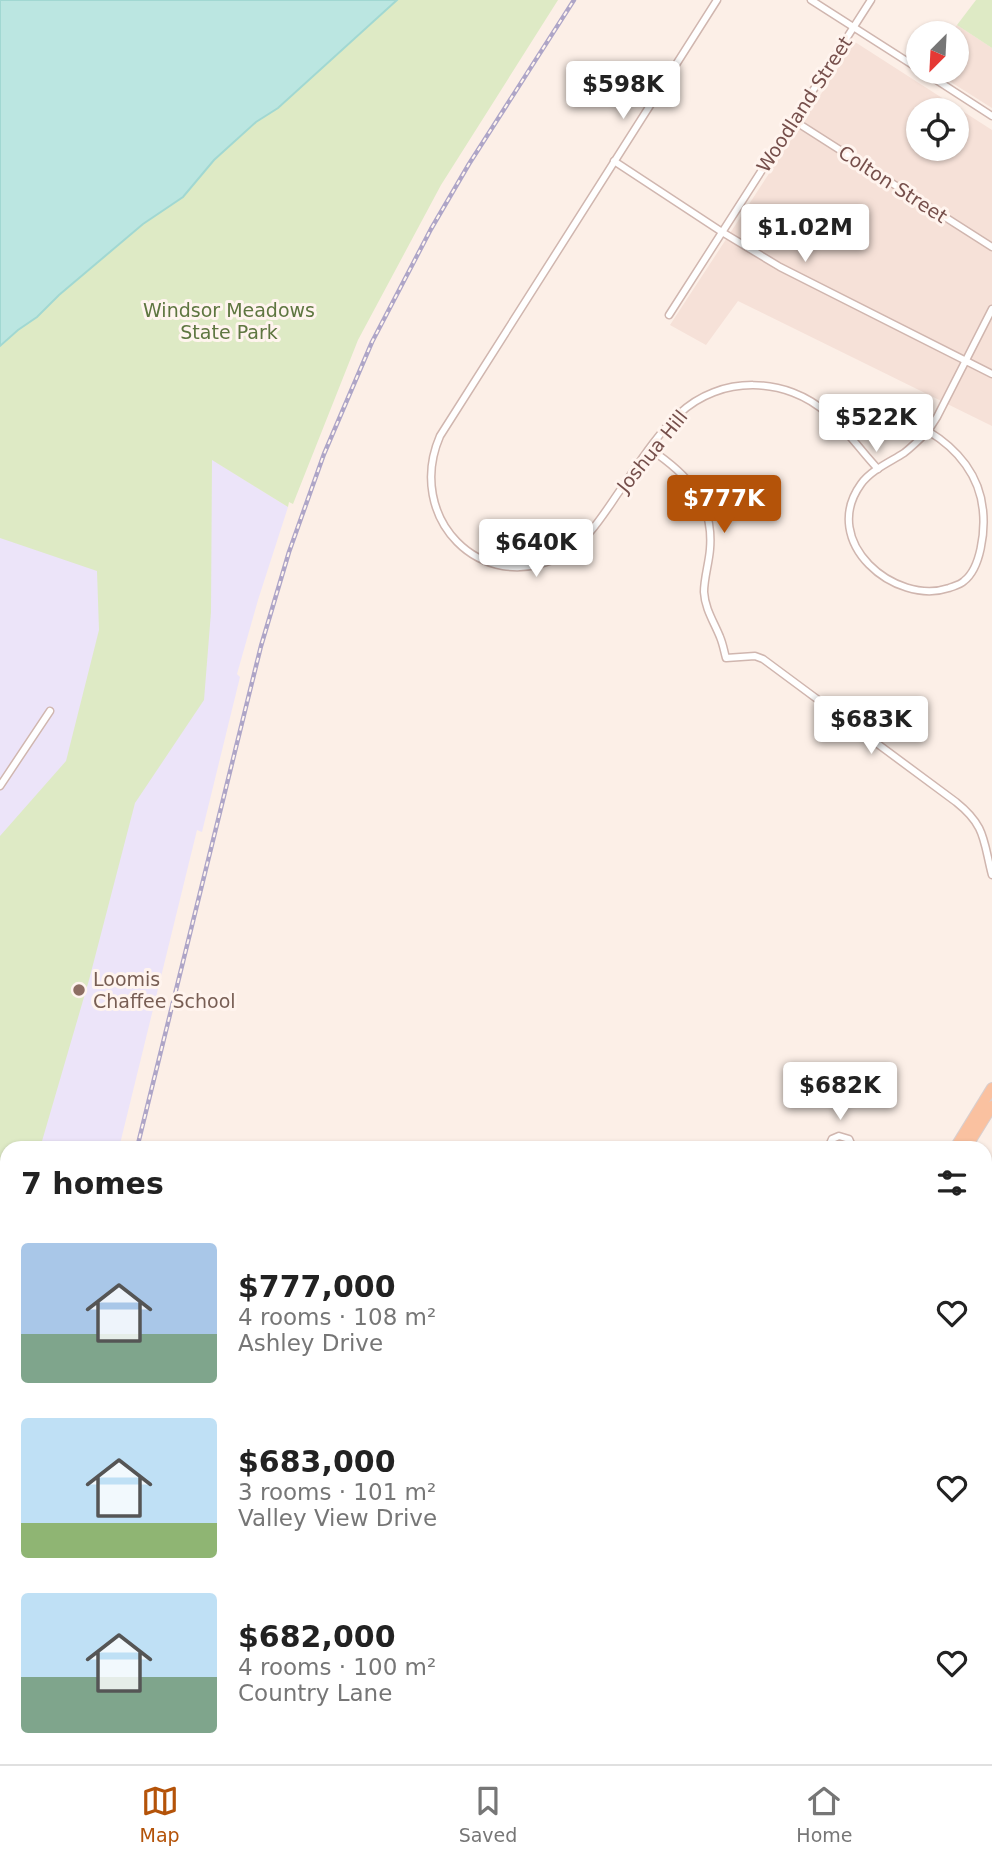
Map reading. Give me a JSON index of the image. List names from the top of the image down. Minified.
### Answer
{"streets":{"street":["Woodland Street","Colton Street","Joshua Hill"]},"crossings":[["Woodland Street","Colton Street"]],"parks":["Windsor Meadows State Park"],"places":["Loomis Chaffee School"],"north":"bottom left","page":{"price":["$598K","$1.02M","$522K","$777K","$640K","$683K","$682K"],"heading":"7 homes","list":[{"name":"$777,000","note":"4 rooms · 108 m² · Ashley Drive"},{"name":"$683,000","note":"3 rooms · 101 m² · Valley View Drive"},{"name":"$682,000","note":"4 rooms · 100 m² · Country Lane"}],"tabs":["Map","Saved","Home"]}}
